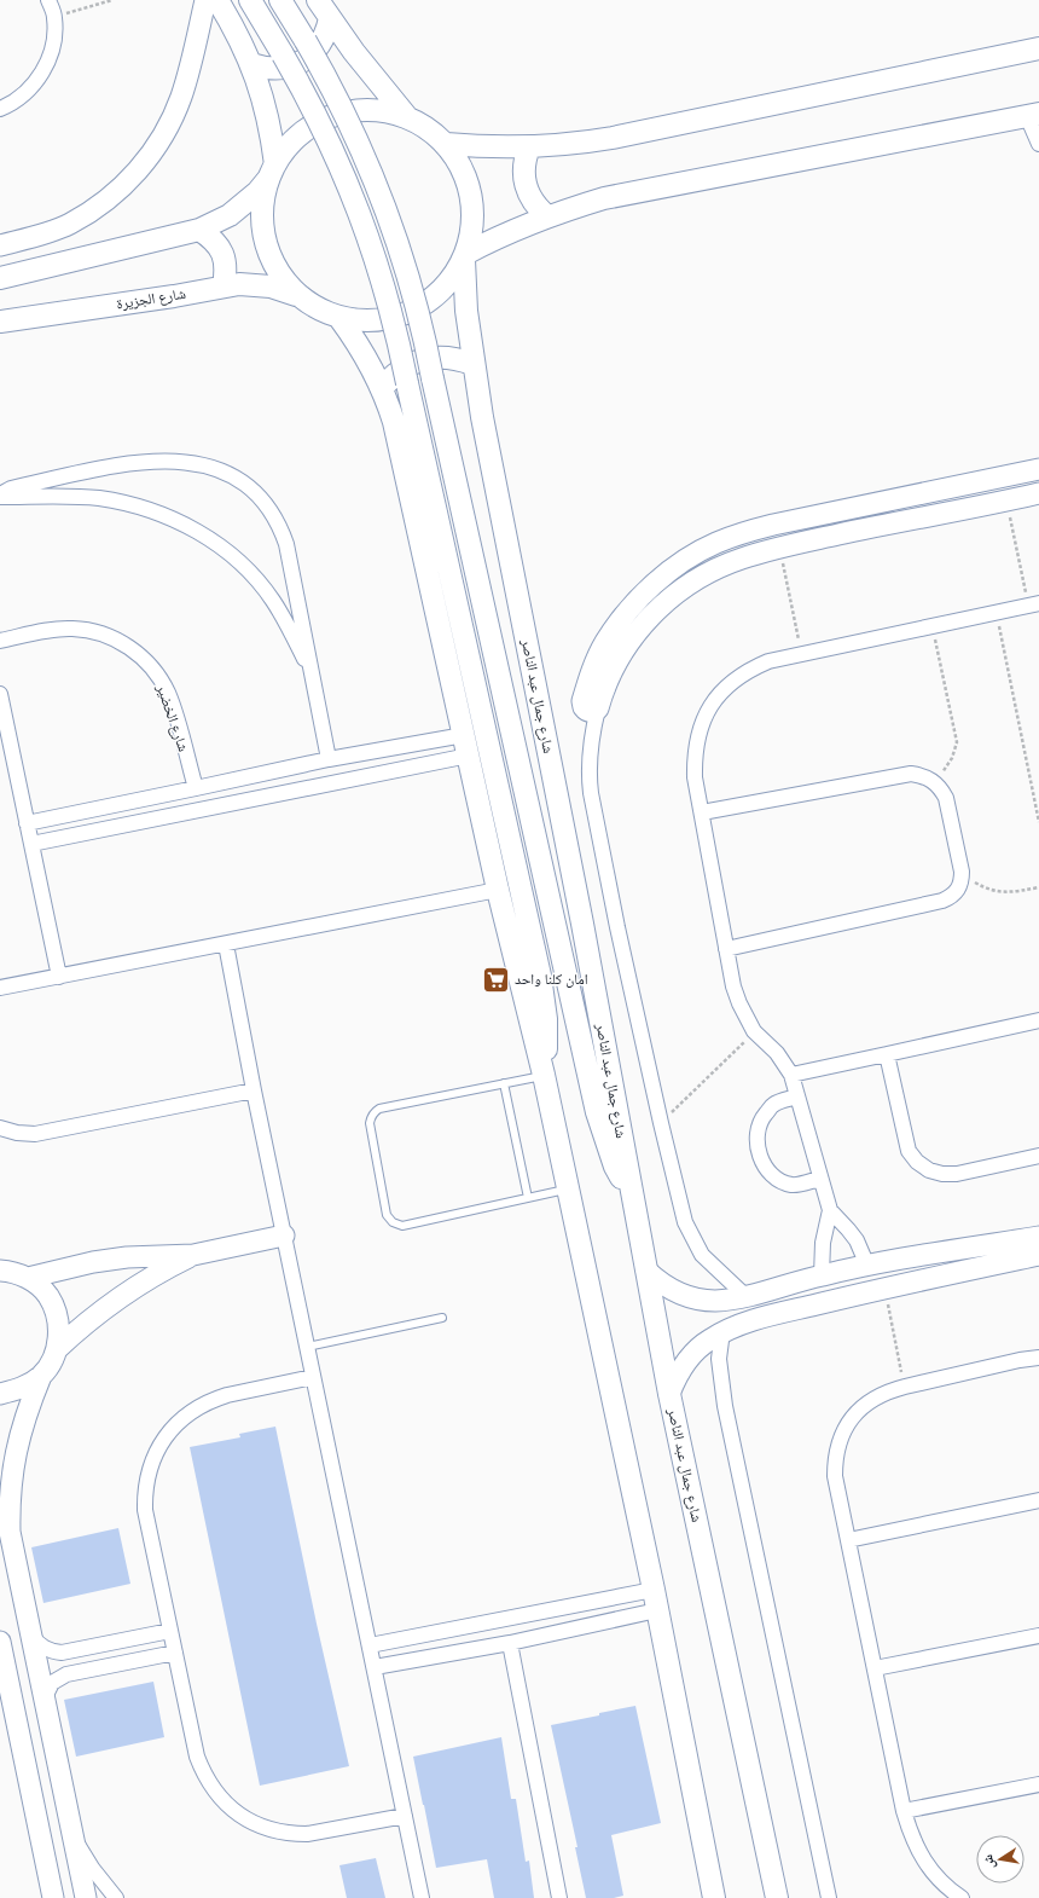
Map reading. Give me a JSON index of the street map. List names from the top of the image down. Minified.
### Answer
{"streets":{"main road":["شارع الجزيرة","شارع جمال عبد الناصر"],"street":["شارع الخضير"]},"places":{"supermarket":["امان كلنا واحد"]},"north":"left"}
